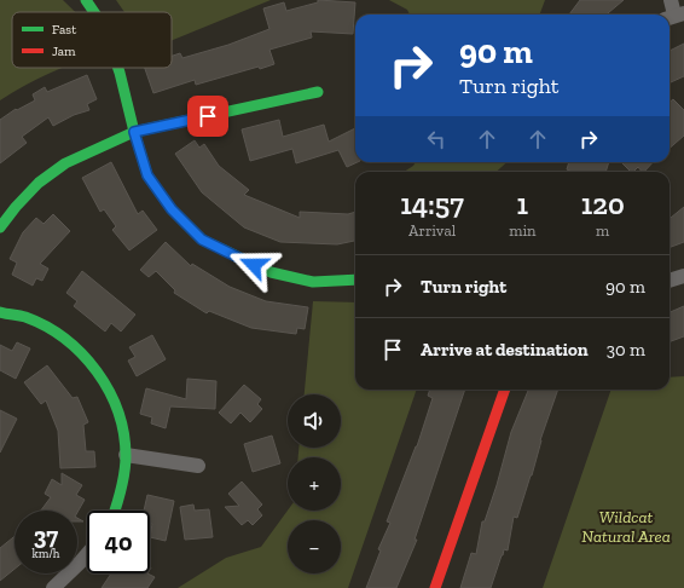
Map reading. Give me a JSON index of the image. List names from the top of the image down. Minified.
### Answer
{"parks":["Wildcat Natural Area"],"legend":["Fast","Jam"],"page":{"turn":["90 m","Turn right"],"eta":["14:57","Arrival","1","min","120","m"],"list":[{"name":"Turn right","value":"90 m"},{"name":"Arrive at destination","value":"30 m"}],"map_buttons":["+","−"],"speed":"37 km/h","limit":"40"}}
